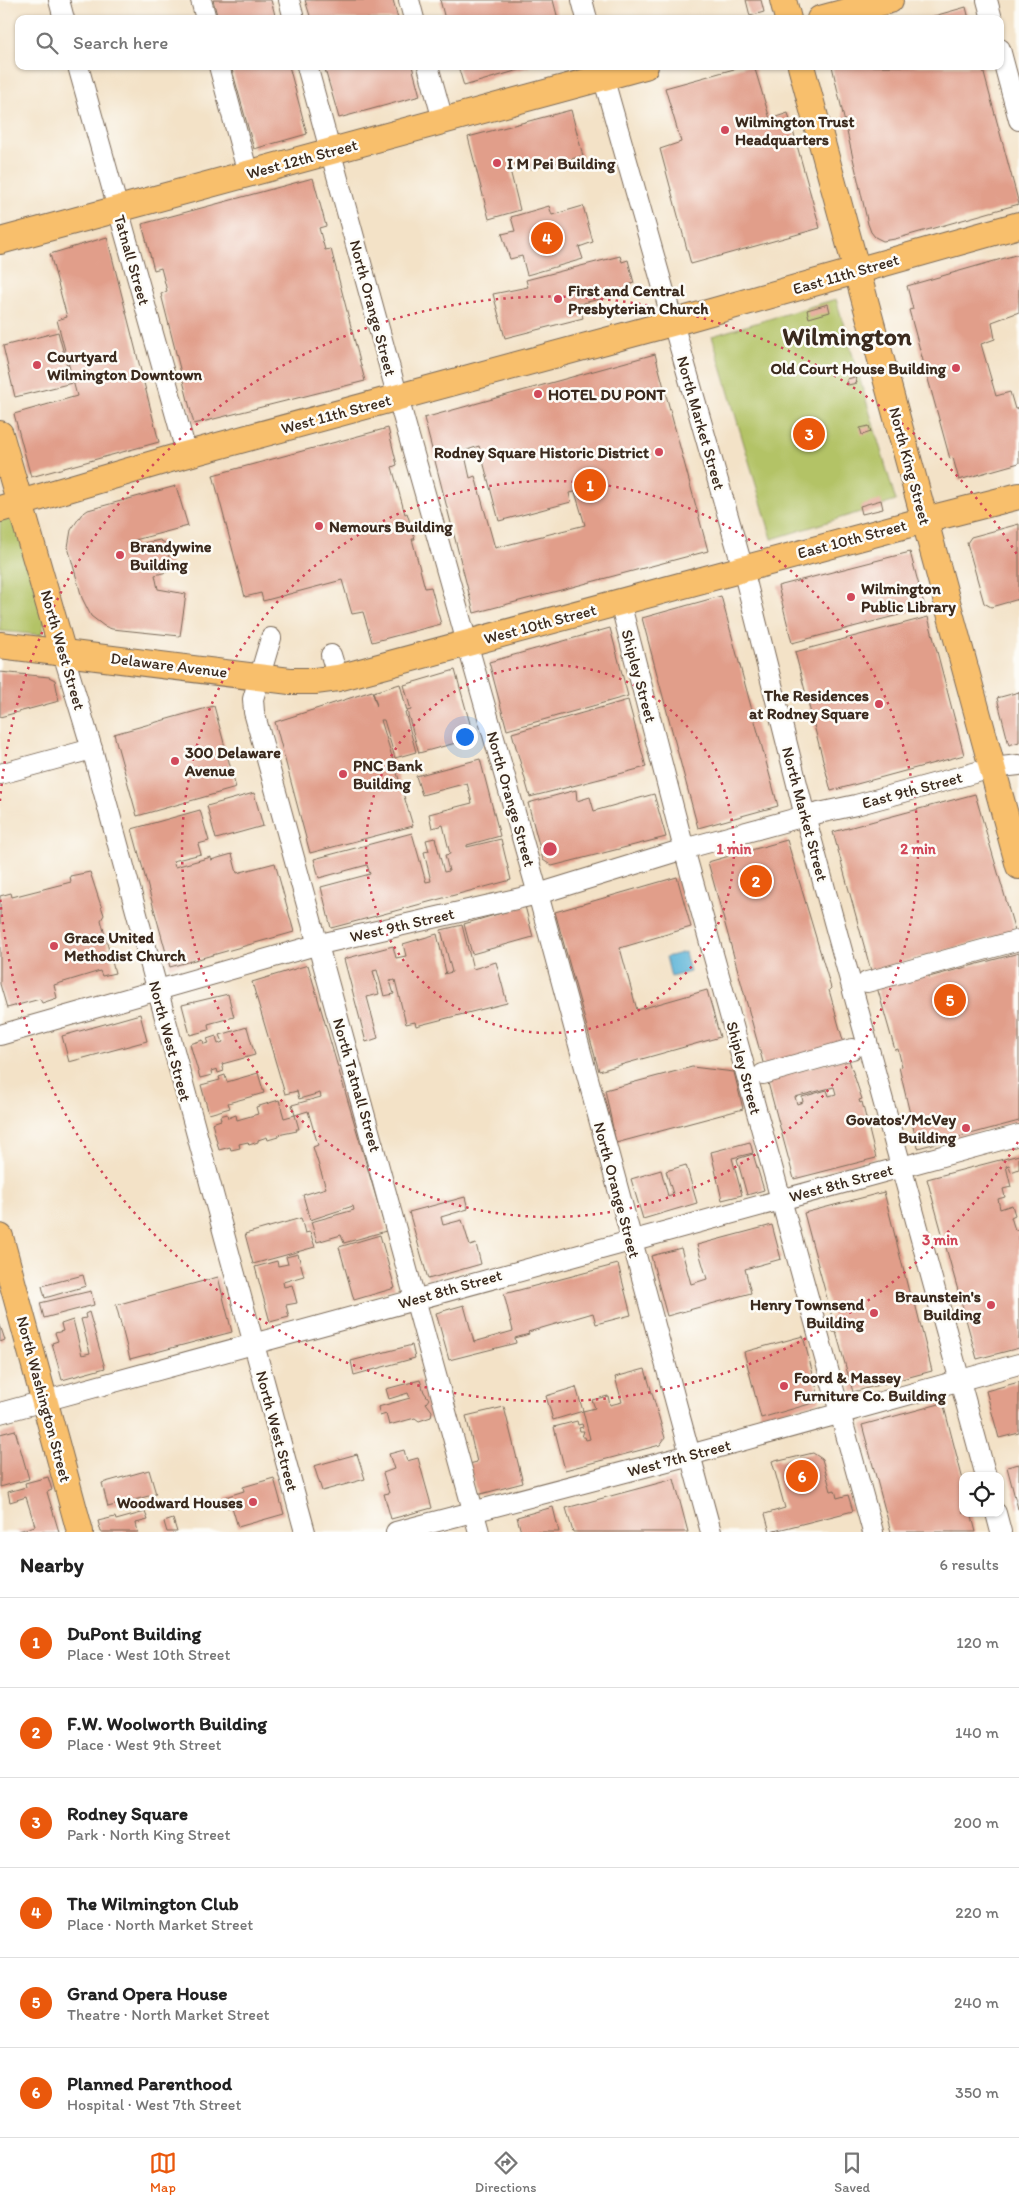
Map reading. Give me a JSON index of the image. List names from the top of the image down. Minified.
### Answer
{"streets":{"main road":["West 12th Street","East 11th Street","West 11th Street","North King Street","East 10th Street","West 10th Street","North West Street","Delaware Avenue","North Washington Street"],"street":["Tatnall Street","North Orange Street","North Market Street","Shipley Street","East 9th Street","West 9th Street","North Tatnall Street","West 8th Street","West 7th Street"]},"crossings":[["West 12th Street","Tatnall Street"],["West 12th Street","North Orange Street"],["West 12th Street","North Market Street"],["Tatnall Street","West 11th Street"],["East 11th Street","West 11th Street"],["East 11th Street","North Market Street"],["East 11th Street","North King Street"],["North Orange Street","West 11th Street"],["North Orange Street","West 10th Street"],["North Orange Street","West 9th Street"],["North Orange Street","West 8th Street"],["North Orange Street","West 7th Street"],["West 11th Street","North Market Street"],["West 11th Street","North West Street"],["North Market Street","East 10th Street"],["North Market Street","West 10th Street"],["North Market Street","East 9th Street"],["North Market Street","West 9th Street"],["North Market Street","West 8th Street"],["North Market Street","West 7th Street"],["North King Street","East 10th Street"],["North King Street","East 9th Street"],["East 10th Street","West 10th Street"],["West 10th Street","Delaware Avenue"],["West 10th Street","Shipley Street"],["North West Street","Delaware Avenue"],["North West Street","West 9th Street"],["North West Street","West 8th Street"],["Delaware Avenue","North Tatnall Street"],["Shipley Street","West 9th Street"],["Shipley Street","West 8th Street"],["Shipley Street","West 7th Street"],["East 9th Street","West 9th Street"],["West 9th Street","North Tatnall Street"],["North Tatnall Street","West 8th Street"],["North Tatnall Street","West 7th Street"],["West 8th Street","North Washington Street"]],"districts":["Wilmington"],"places":["Wilmington Trust Headquarters","I M Pei Building","First and Central Presbyterian Church","Courtyard Wilmington Downtown","Old Court House Building","HOTEL DU PONT","Rodney Square Historic District","Nemours Building","Brandywine Building","Wilmington Public Library","The Residences at Rodney Square","300 Delaware Avenue","PNC Bank Building","Grace United Methodist Church","Govatos'/McVey Building","Braunstein's Building","Henry Townsend Building","Foord & Massey Furniture Co. Building","Woodward Houses"],"page":{"search":"Search here","pins":["4","3","1","2","5","6"],"heading":["Nearby","6 results"],"list":[{"mark":"1","name":"DuPont Building","note":"Place · West 10th Street","value":"120 m"},{"mark":"2","name":"F.W. Woolworth Building","note":"Place · West 9th Street","value":"140 m"},{"mark":"3","name":"Rodney Square","note":"Park · North King Street","value":"200 m"},{"mark":"4","name":"The Wilmington Club","note":"Place · North Market Street","value":"220 m"},{"mark":"5","name":"Grand Opera House","note":"Theatre · North Market Street","value":"240 m"},{"mark":"6","name":"Planned Parenthood","note":"Hospital · West 7th Street","value":"350 m"}],"nav":["Map","Directions","Saved"]},"rings":["1 min","2 min","3 min"]}
